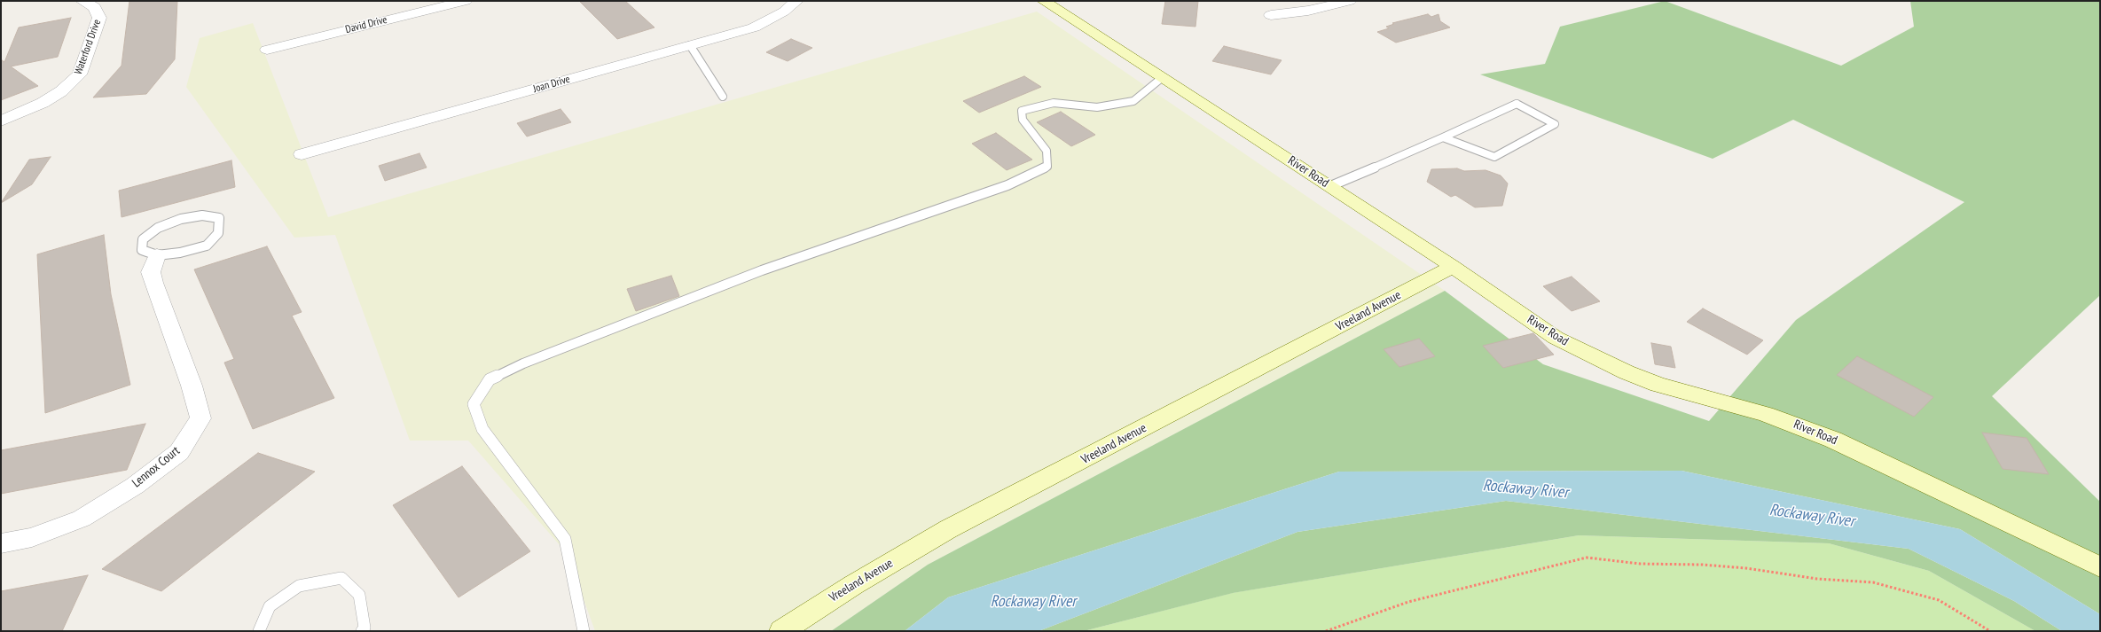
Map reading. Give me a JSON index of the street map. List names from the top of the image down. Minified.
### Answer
{"streets":{"street":["David Drive","Waterford Drive","Joan Drive","River Road","Vreeland Avenue","Lennox Court"]},"crossings":[["River Road","Vreeland Avenue"]],"water":["Rockaway River"]}
